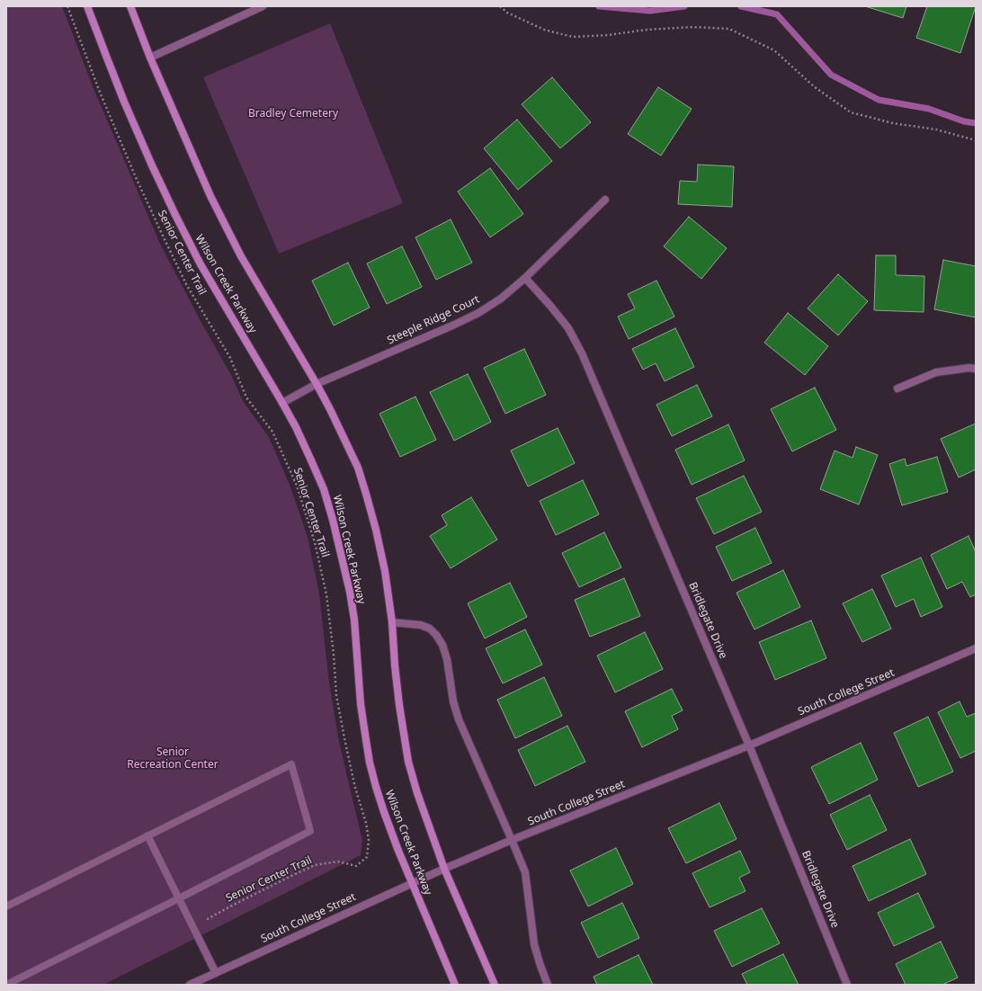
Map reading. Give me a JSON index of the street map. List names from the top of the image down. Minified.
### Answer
{"streets":{"main road":["Wilson Creek Parkway"],"street":["Steeple Ridge Court","Bridlegate Drive","South College Street"],"path":["Senior Center Trail"]},"crossings":[["Wilson Creek Parkway","Steeple Ridge Court"],["Wilson Creek Parkway","South College Street"],["Steeple Ridge Court","Bridlegate Drive"],["Bridlegate Drive","South College Street"]],"parks":["Bradley Cemetery","Senior Recreation Center"]}
